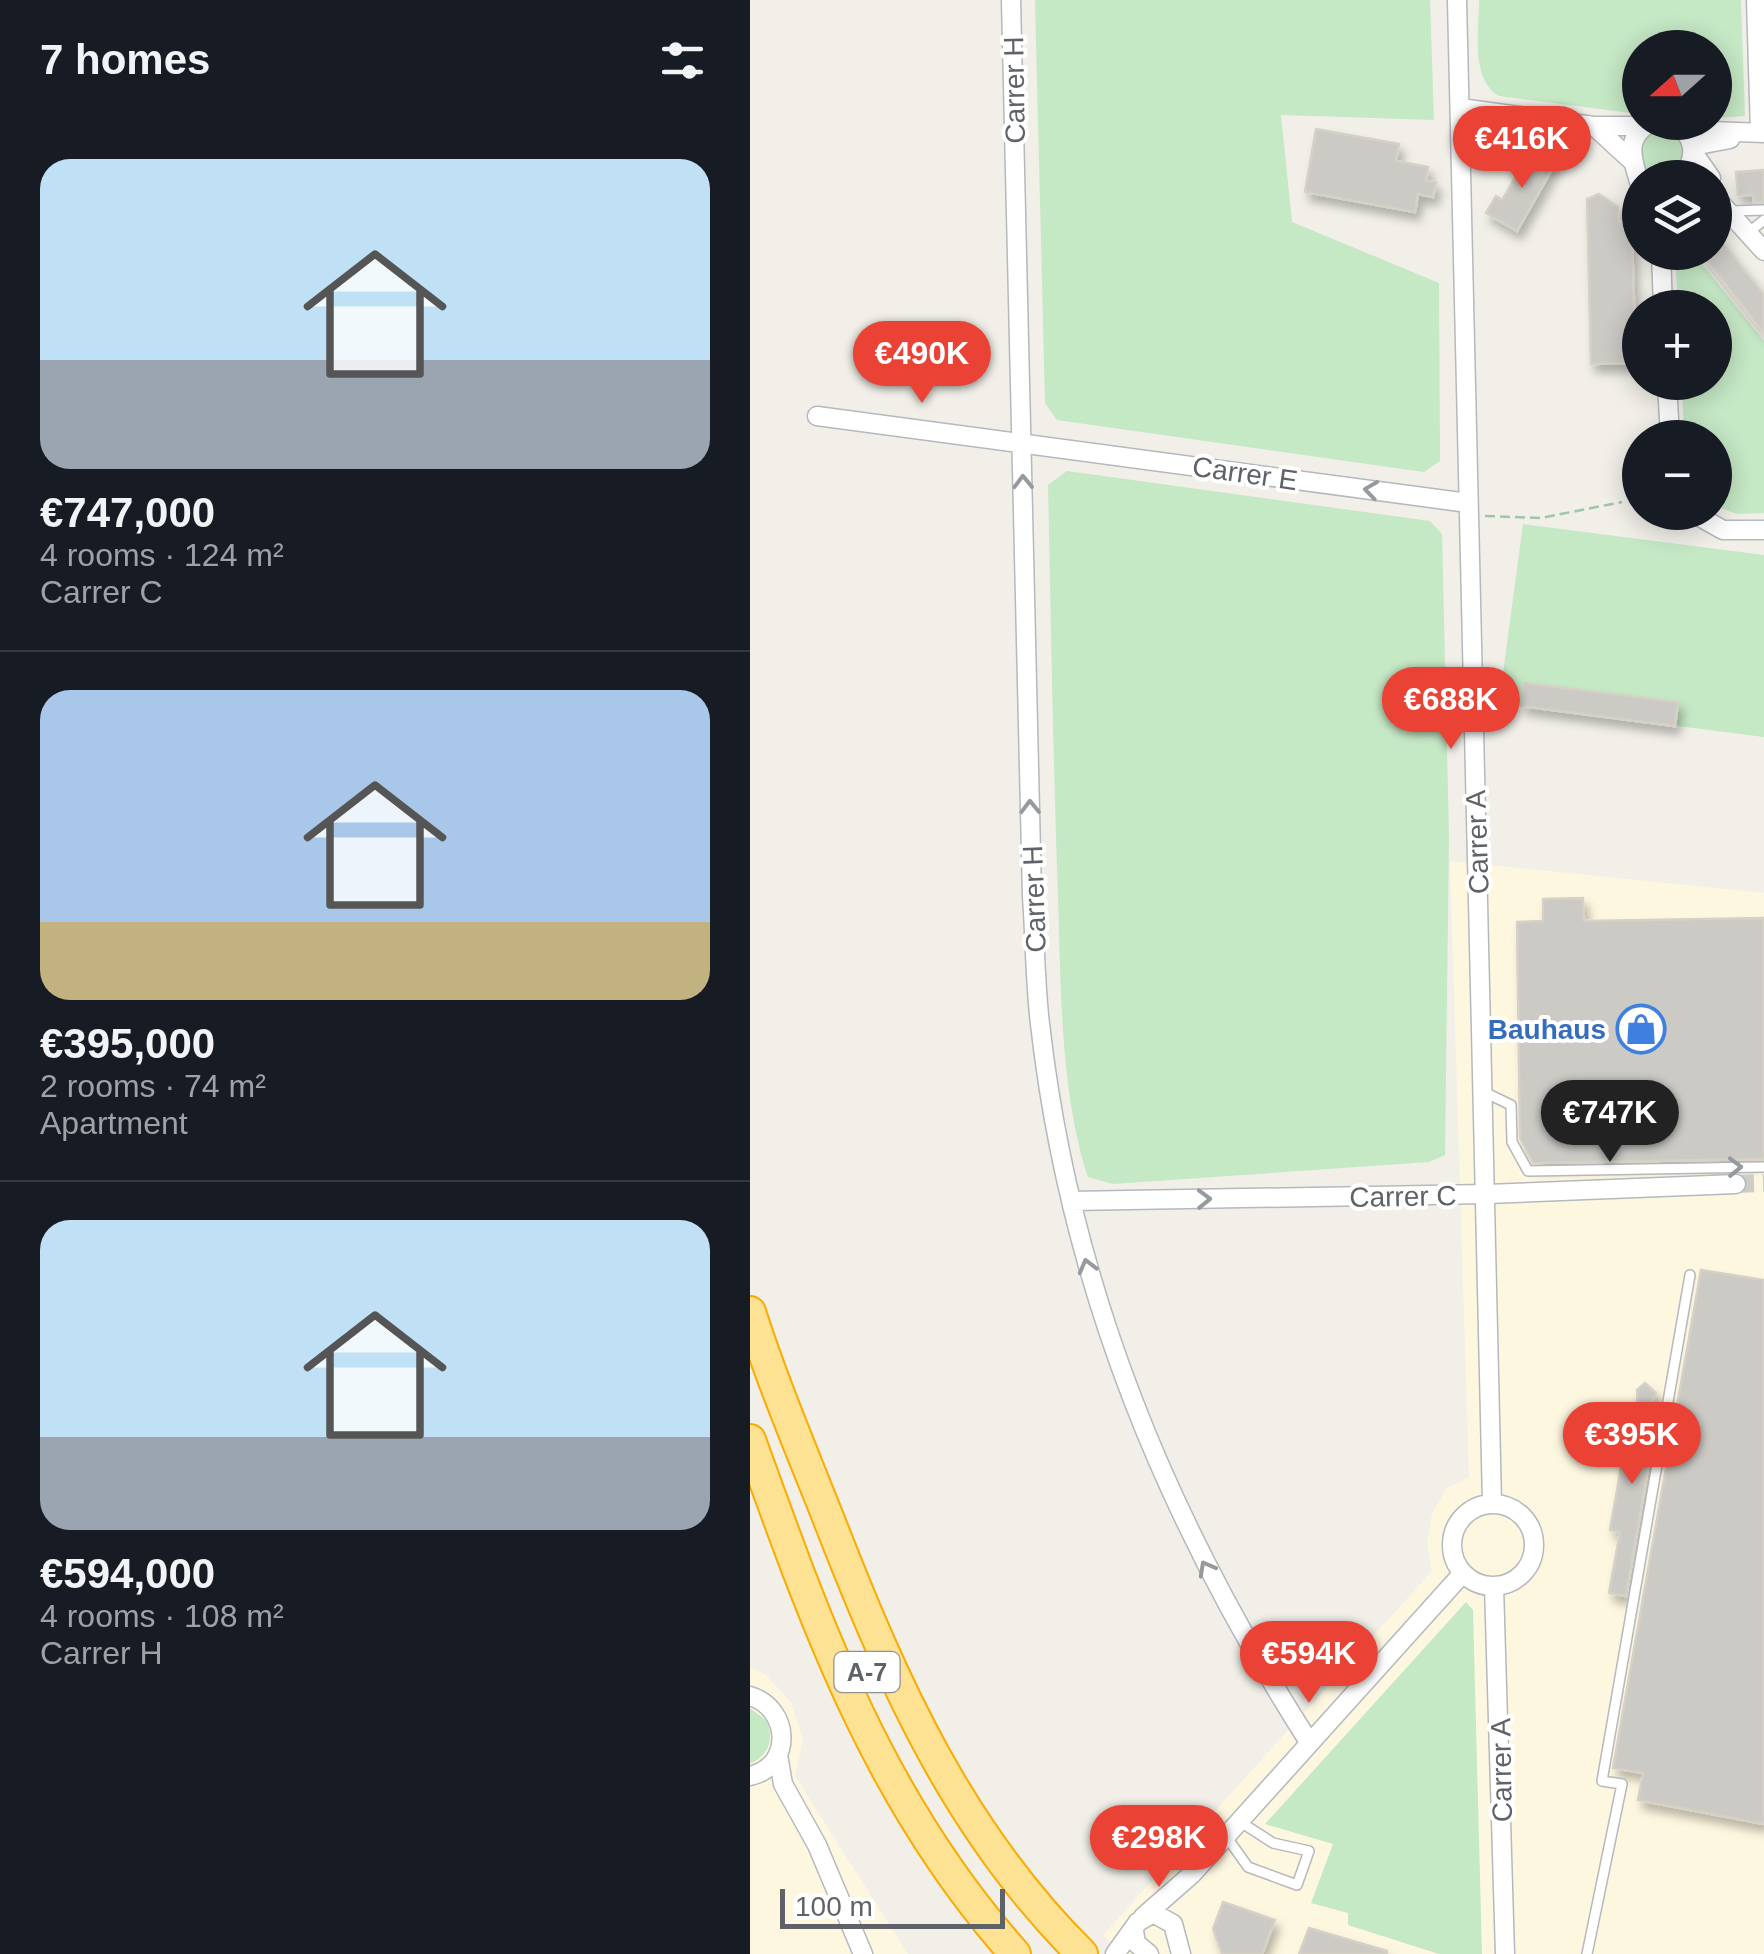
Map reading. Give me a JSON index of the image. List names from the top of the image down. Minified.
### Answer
{"streets":{"highway":["A-7"],"street":["Carrer H","Carrer E","Carrer A","Carrer C"]},"crossings":[["Carrer H","Carrer E"],["Carrer H","Carrer C"],["Carrer E","Carrer A"],["Carrer A","Carrer C"]],"one_way":["Carrer H","Carrer E","Carrer C"],"places":{"shop":["Bauhaus"]},"scale_bar":"100 m","north":"left","page":{"heading":"7 homes","map_buttons":["+","−"],"price":["€416K","€490K","€688K","€747K","€395K","€594K","€298K"],"list":[{"name":"€747,000","note":"4 rooms · 124 m² · Carrer C"},{"name":"€395,000","note":"2 rooms · 74 m² · Apartment"},{"name":"€594,000","note":"4 rooms · 108 m² · Carrer H"}],"scale":"100 m"}}
